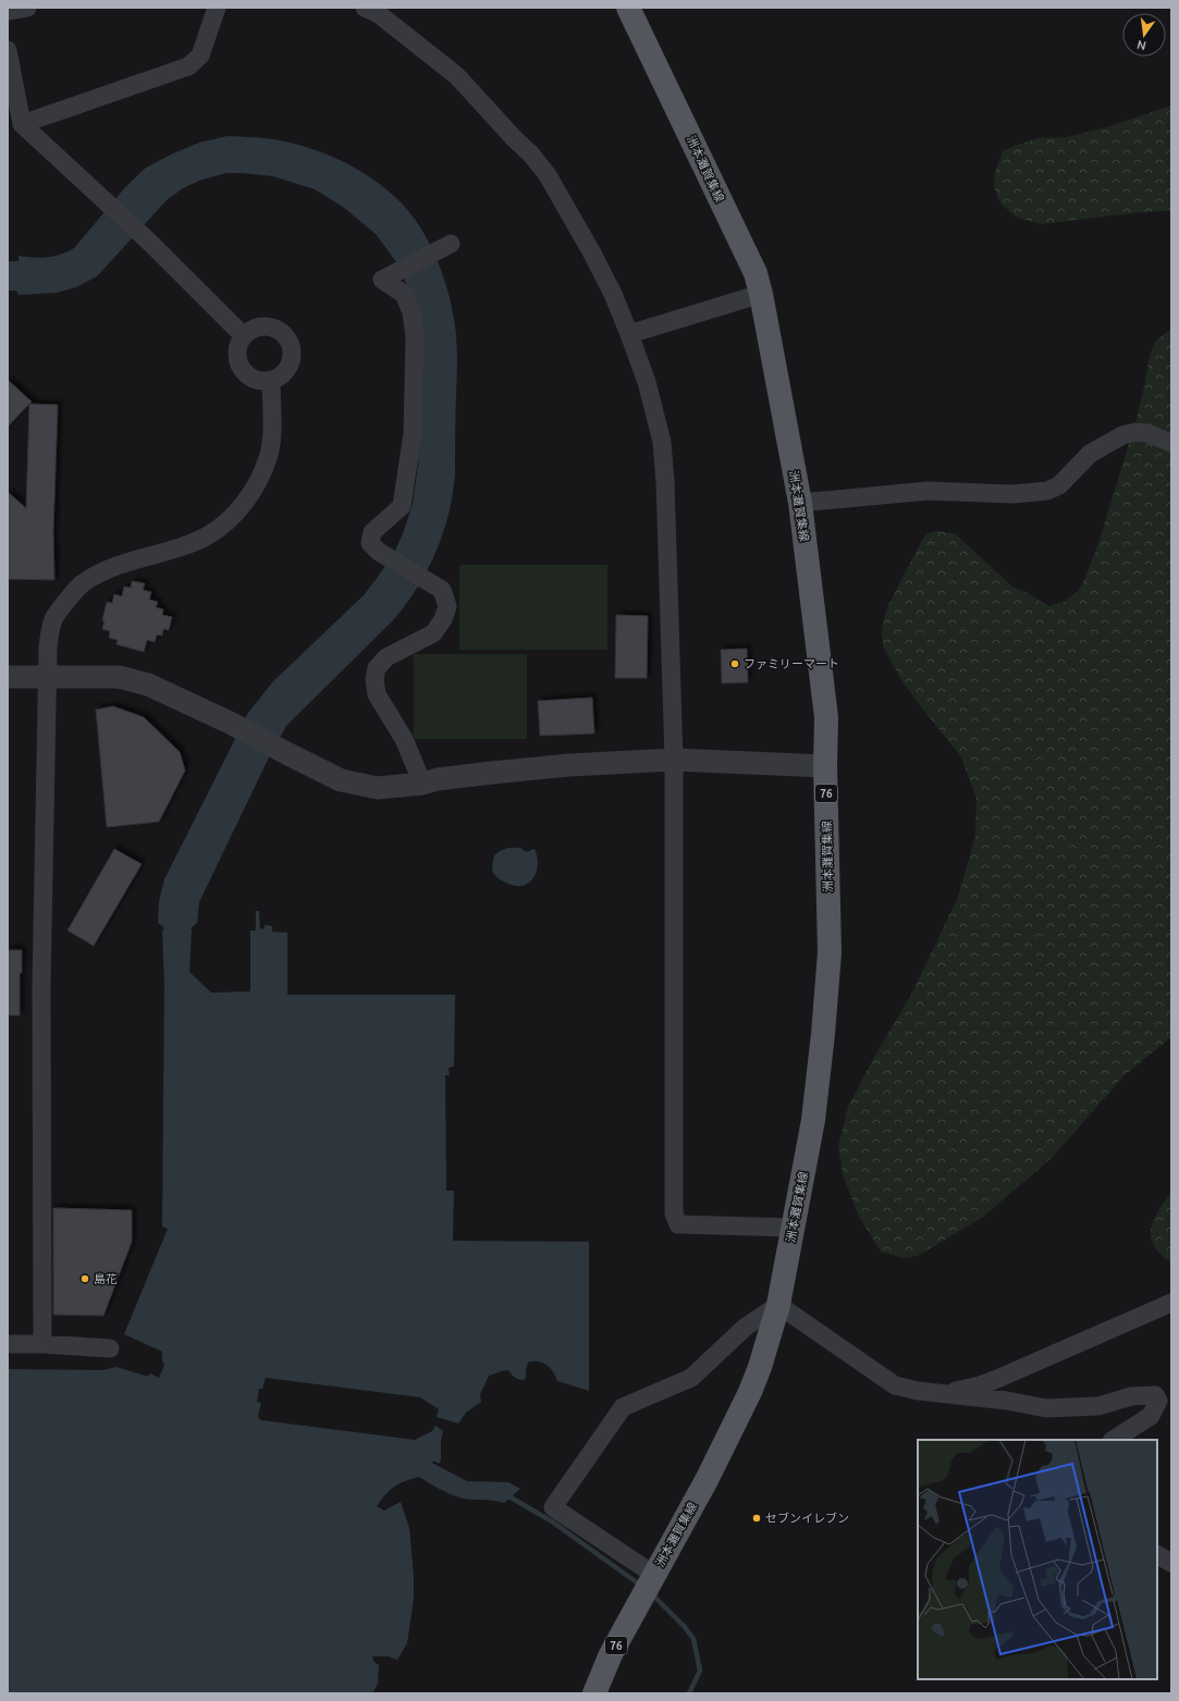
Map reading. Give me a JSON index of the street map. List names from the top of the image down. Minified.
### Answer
{"streets":{"main road":["洲本灘賀集線","76"]},"places":["ファミリーマート","島花","セブンイレブン"],"north":"bottom"}
